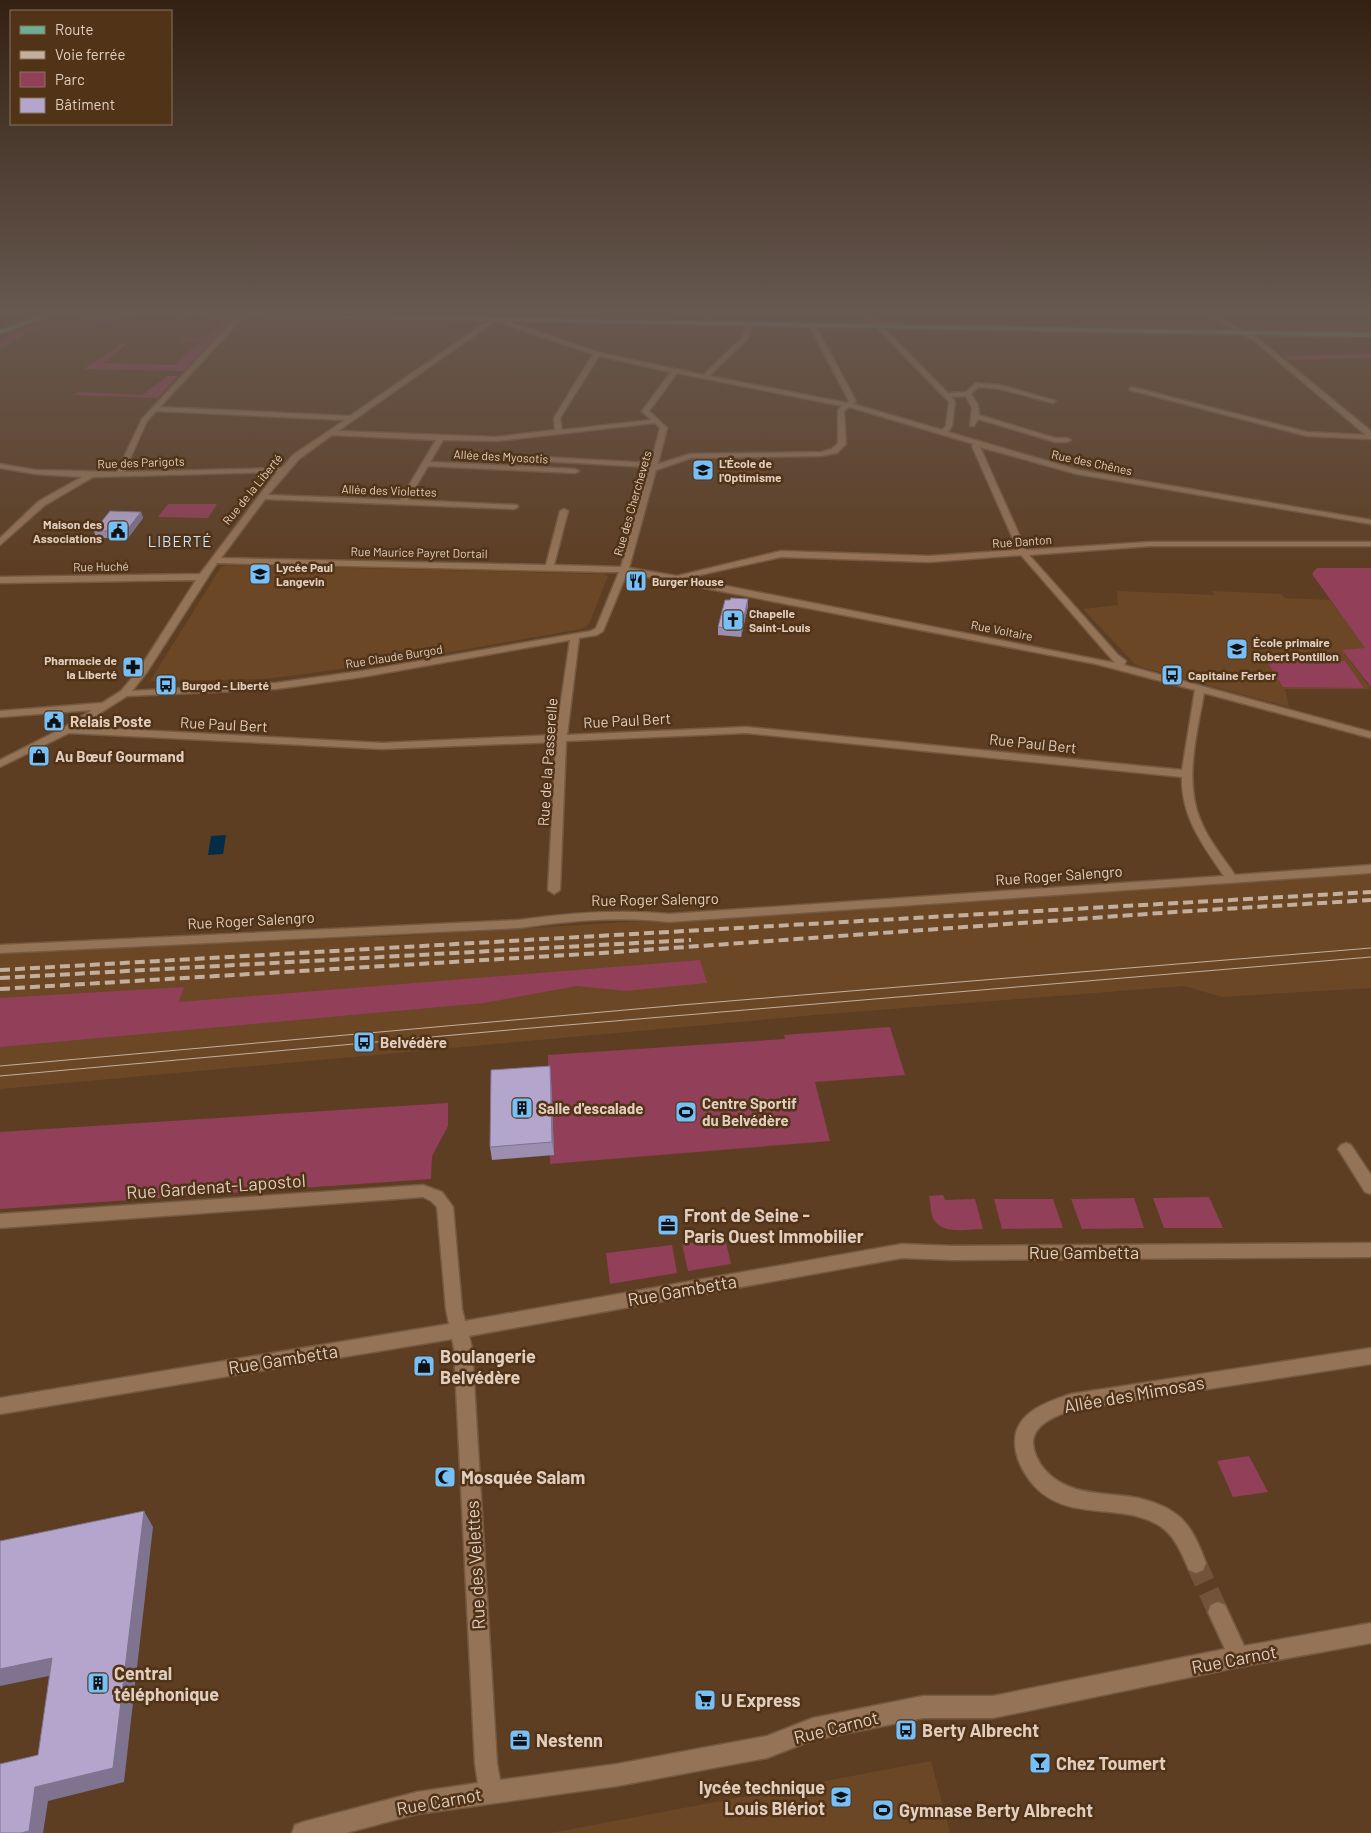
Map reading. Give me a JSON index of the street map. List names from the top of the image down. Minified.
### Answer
{"streets":{"street":["Allée des Myosotis","Rue des Parigots","Rue des Chênes","Rue de la Liberté","Allée des Violettes","Rue des Cherchevets","Rue Danton","Rue Maurice Payret Dortail","Rue Huché","Rue Voltaire","Rue Claude Burgod","Rue Paul Bert","Rue de la Passerelle","Rue Roger Salengro","Rue Gardenat-Lapostol","Rue Gambetta","Allée des Mimosas","Rue des Velettes","Rue Carnot"]},"crossings":[["Allée des Myosotis","Allée des Violettes"],["Rue des Parigots","Rue de la Liberté"],["Rue de la Liberté","Allée des Violettes"],["Rue de la Liberté","Rue Maurice Payret Dortail"],["Rue de la Liberté","Rue Huché"],["Rue de la Liberté","Rue Claude Burgod"],["Rue de la Liberté","Rue Paul Bert"],["Rue des Cherchevets","Rue Maurice Payret Dortail"],["Rue des Cherchevets","Rue Voltaire"],["Rue des Cherchevets","Rue Claude Burgod"],["Rue Danton","Rue Voltaire"],["Rue Maurice Payret Dortail","Rue Voltaire"],["Rue Maurice Payret Dortail","Rue Claude Burgod"],["Rue Voltaire","Rue Claude Burgod"],["Rue Claude Burgod","Rue de la Passerelle"],["Rue Paul Bert","Rue de la Passerelle"],["Rue Gardenat-Lapostol","Rue des Velettes"],["Rue Gambetta","Rue des Velettes"],["Rue des Velettes","Rue Carnot"]],"districts":["LIBERTÉ"],"places":{"school or university":["L'École de l'Optimisme","Lycée Paul Langevin","École primaire Robert Pontillon","lycée technique Louis Blériot"],"public building":["Maison des Associations","Relais Poste"],"restaurant":["Burger House"],"church":["Chapelle Saint-Louis"],"pharmacy":["Pharmacie de la Liberté"],"bus stop":["Capitaine Ferber","Burgod - Liberté","Belvédère","Berty Albrecht"],"shop":["Au Bœuf Gourmand","Boulangerie Belvédère"],"building":["Salle d'escalade","Central téléphonique"],"sports":["Centre Sportif du Belvédère","Gymnase Berty Albrecht"],"office":["Front de Seine - Paris Ouest Immobilier","Nestenn"],"mosque":["Mosquée Salam"],"supermarket":["U Express"],"bar":["Chez Toumert"]},"legend":["Route","Voie ferrée","Parc","Bâtiment"]}
